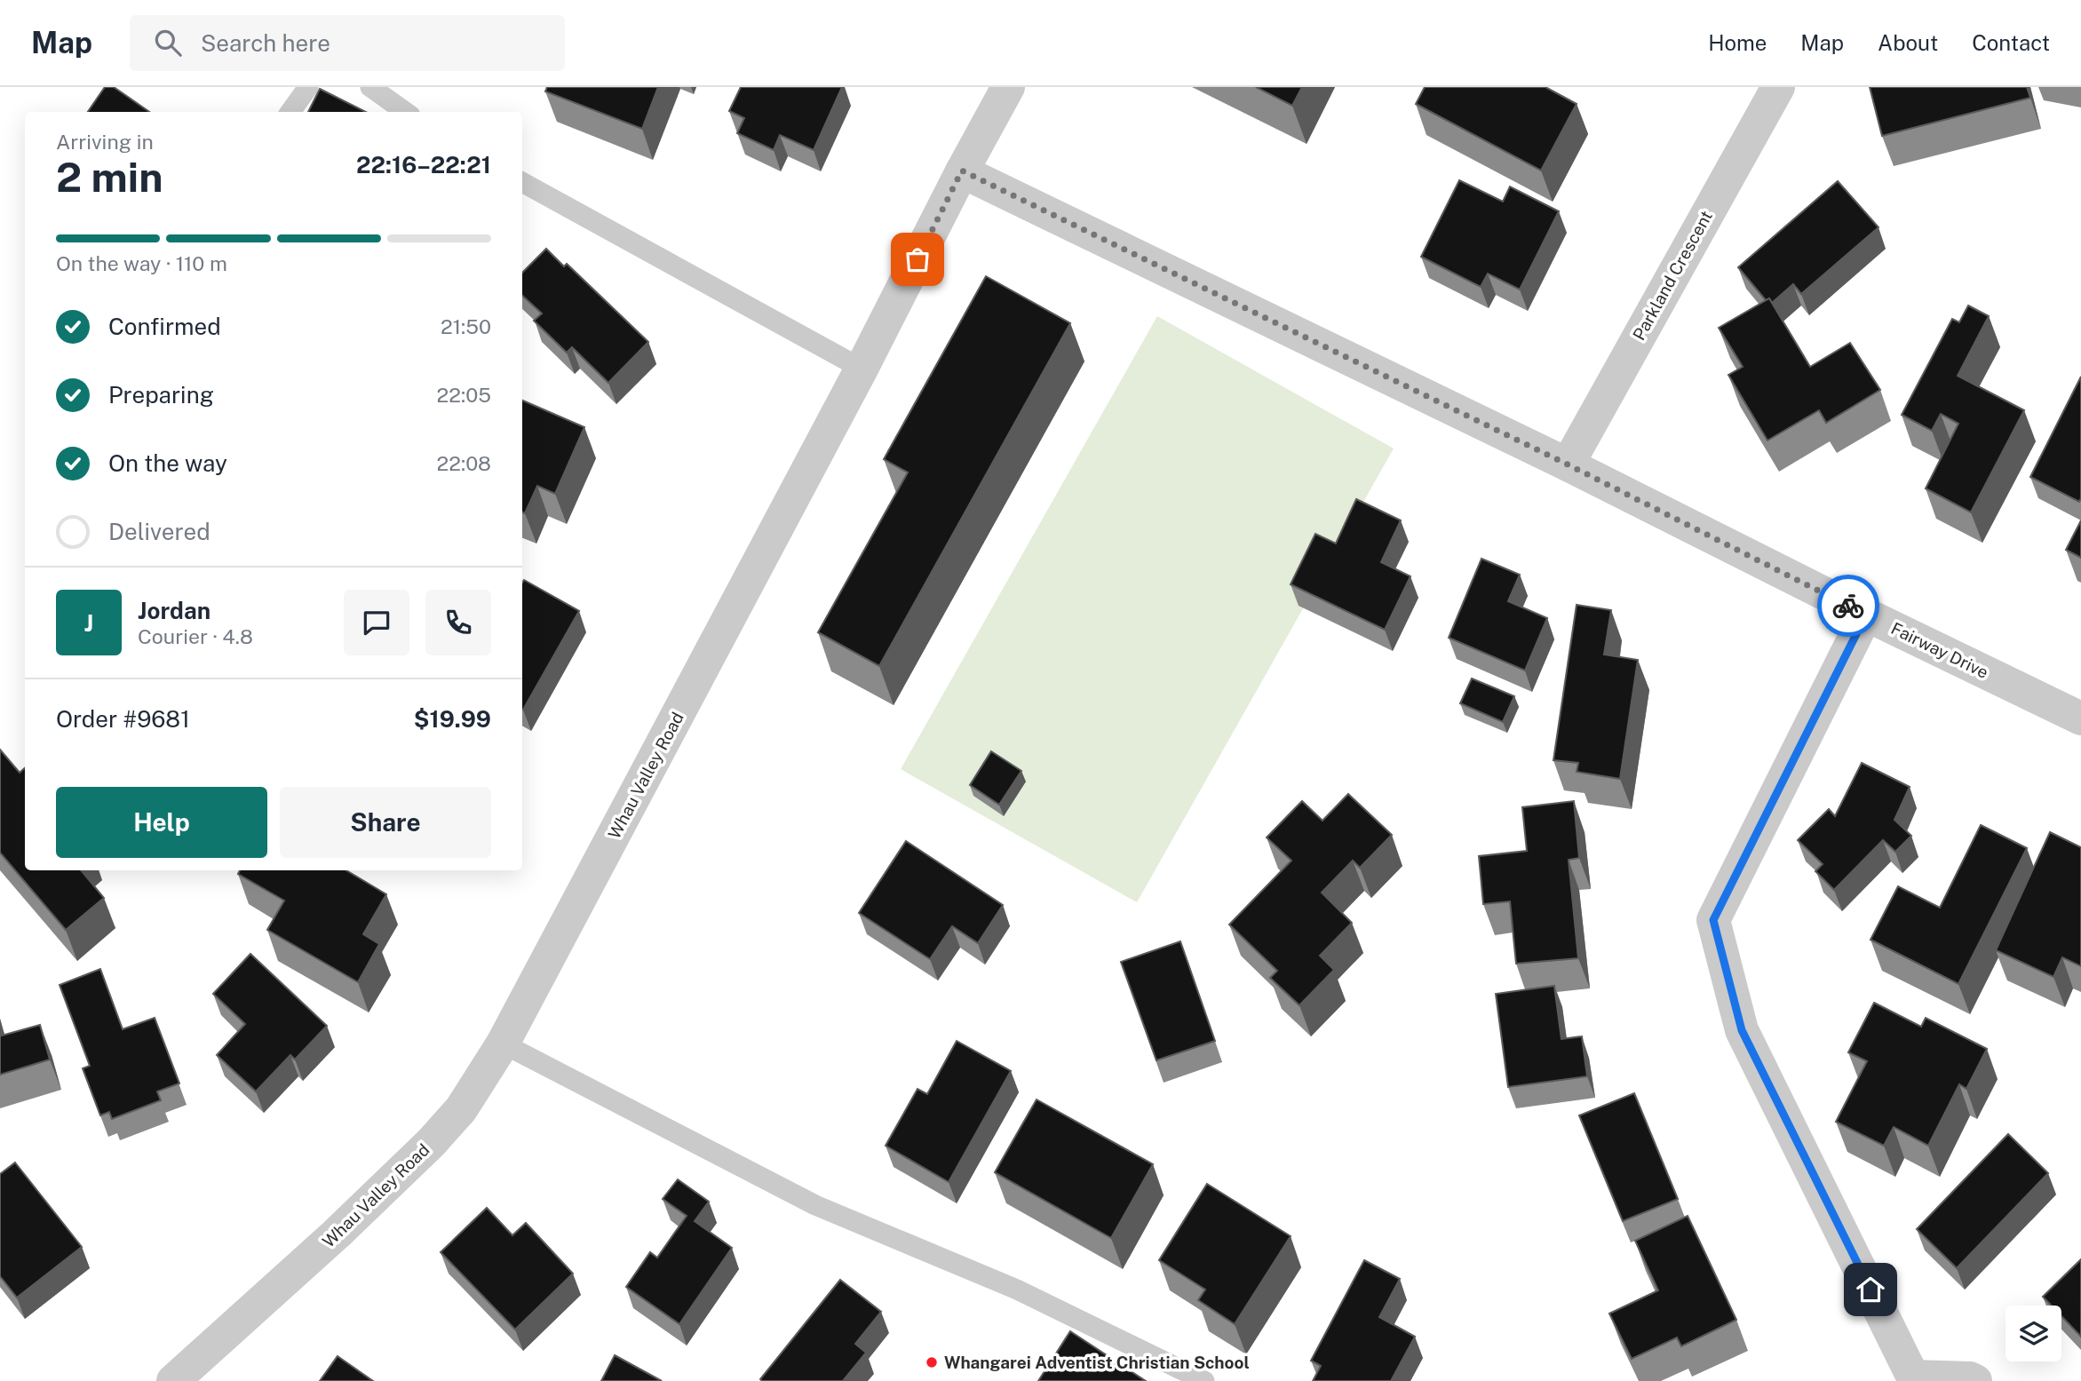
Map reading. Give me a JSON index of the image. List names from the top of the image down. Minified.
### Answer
{"streets":{"street":["Parkland Crescent","Fairway Drive","Whau Valley Road"]},"crossings":[["Parkland Crescent","Fairway Drive"],["Fairway Drive","Whau Valley Road"]],"places":["Whangarei Adventist Christian School"],"page":{"header":"Map","search":"Search here","nav":["Home","Map","About","Contact"],"heading":["2 min","Arriving in","22:16–22:21"],"panel":["Jordan","Courier · 4.8","Order #9681","$19.99"],"bar":"On the way · 110 m","list":[["Confirmed","21:50"],["Preparing","22:05"],["On the way","22:08"],"Delivered"],"round":"J","buttons":["Help","Share"]}}
